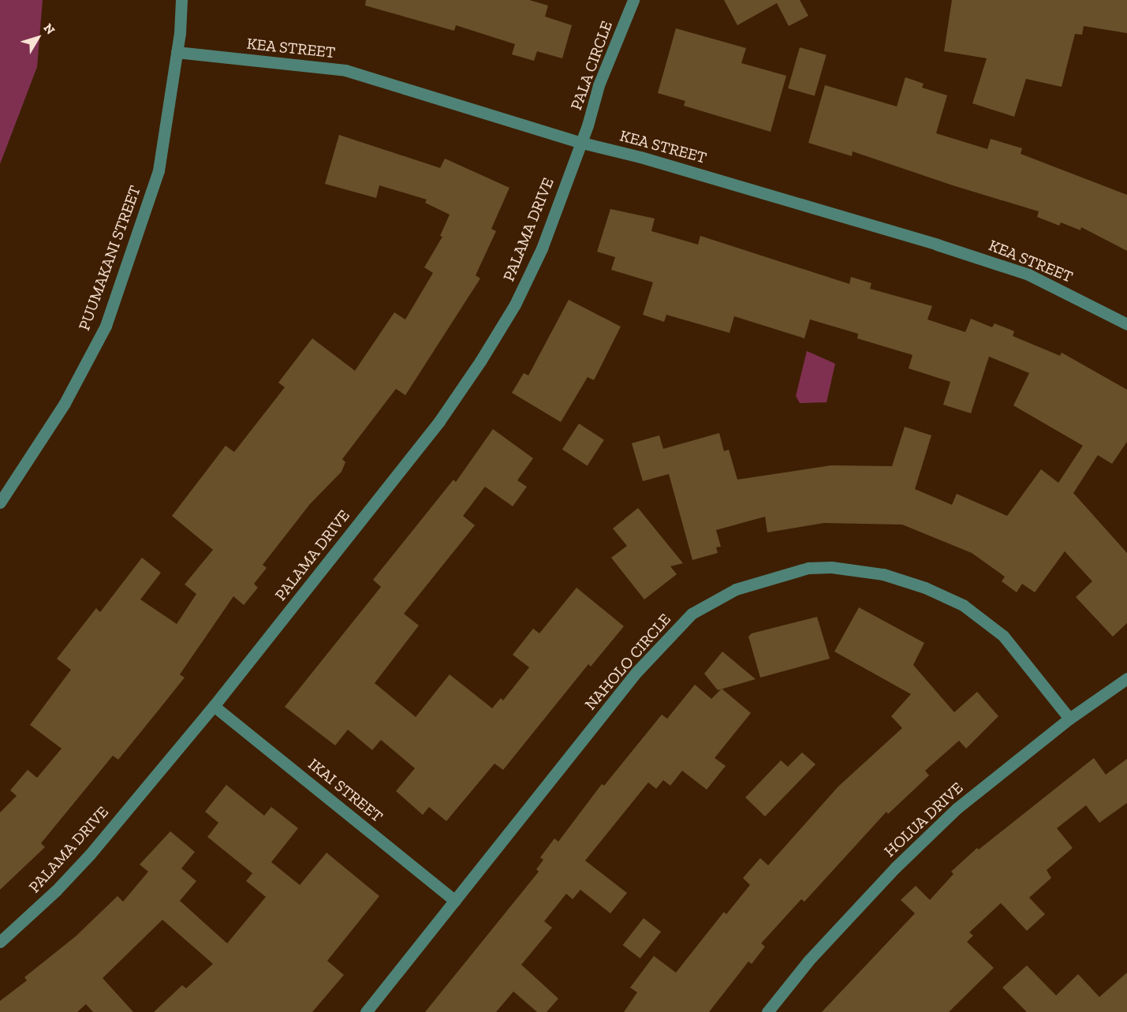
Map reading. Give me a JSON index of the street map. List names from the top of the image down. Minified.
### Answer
{"streets":{"street":["KEA STREET","PALA CIRCLE","PALAMA DRIVE","PUUMAKANI STREET","NAHOLO CIRCLE","IKAI STREET","HOLUA DRIVE"]},"crossings":[["KEA STREET","PALA CIRCLE"],["KEA STREET","PALAMA DRIVE"],["KEA STREET","PUUMAKANI STREET"],["PALA CIRCLE","PALAMA DRIVE"],["PALAMA DRIVE","IKAI STREET"],["NAHOLO CIRCLE","IKAI STREET"],["NAHOLO CIRCLE","HOLUA DRIVE"]],"north":"top right"}
